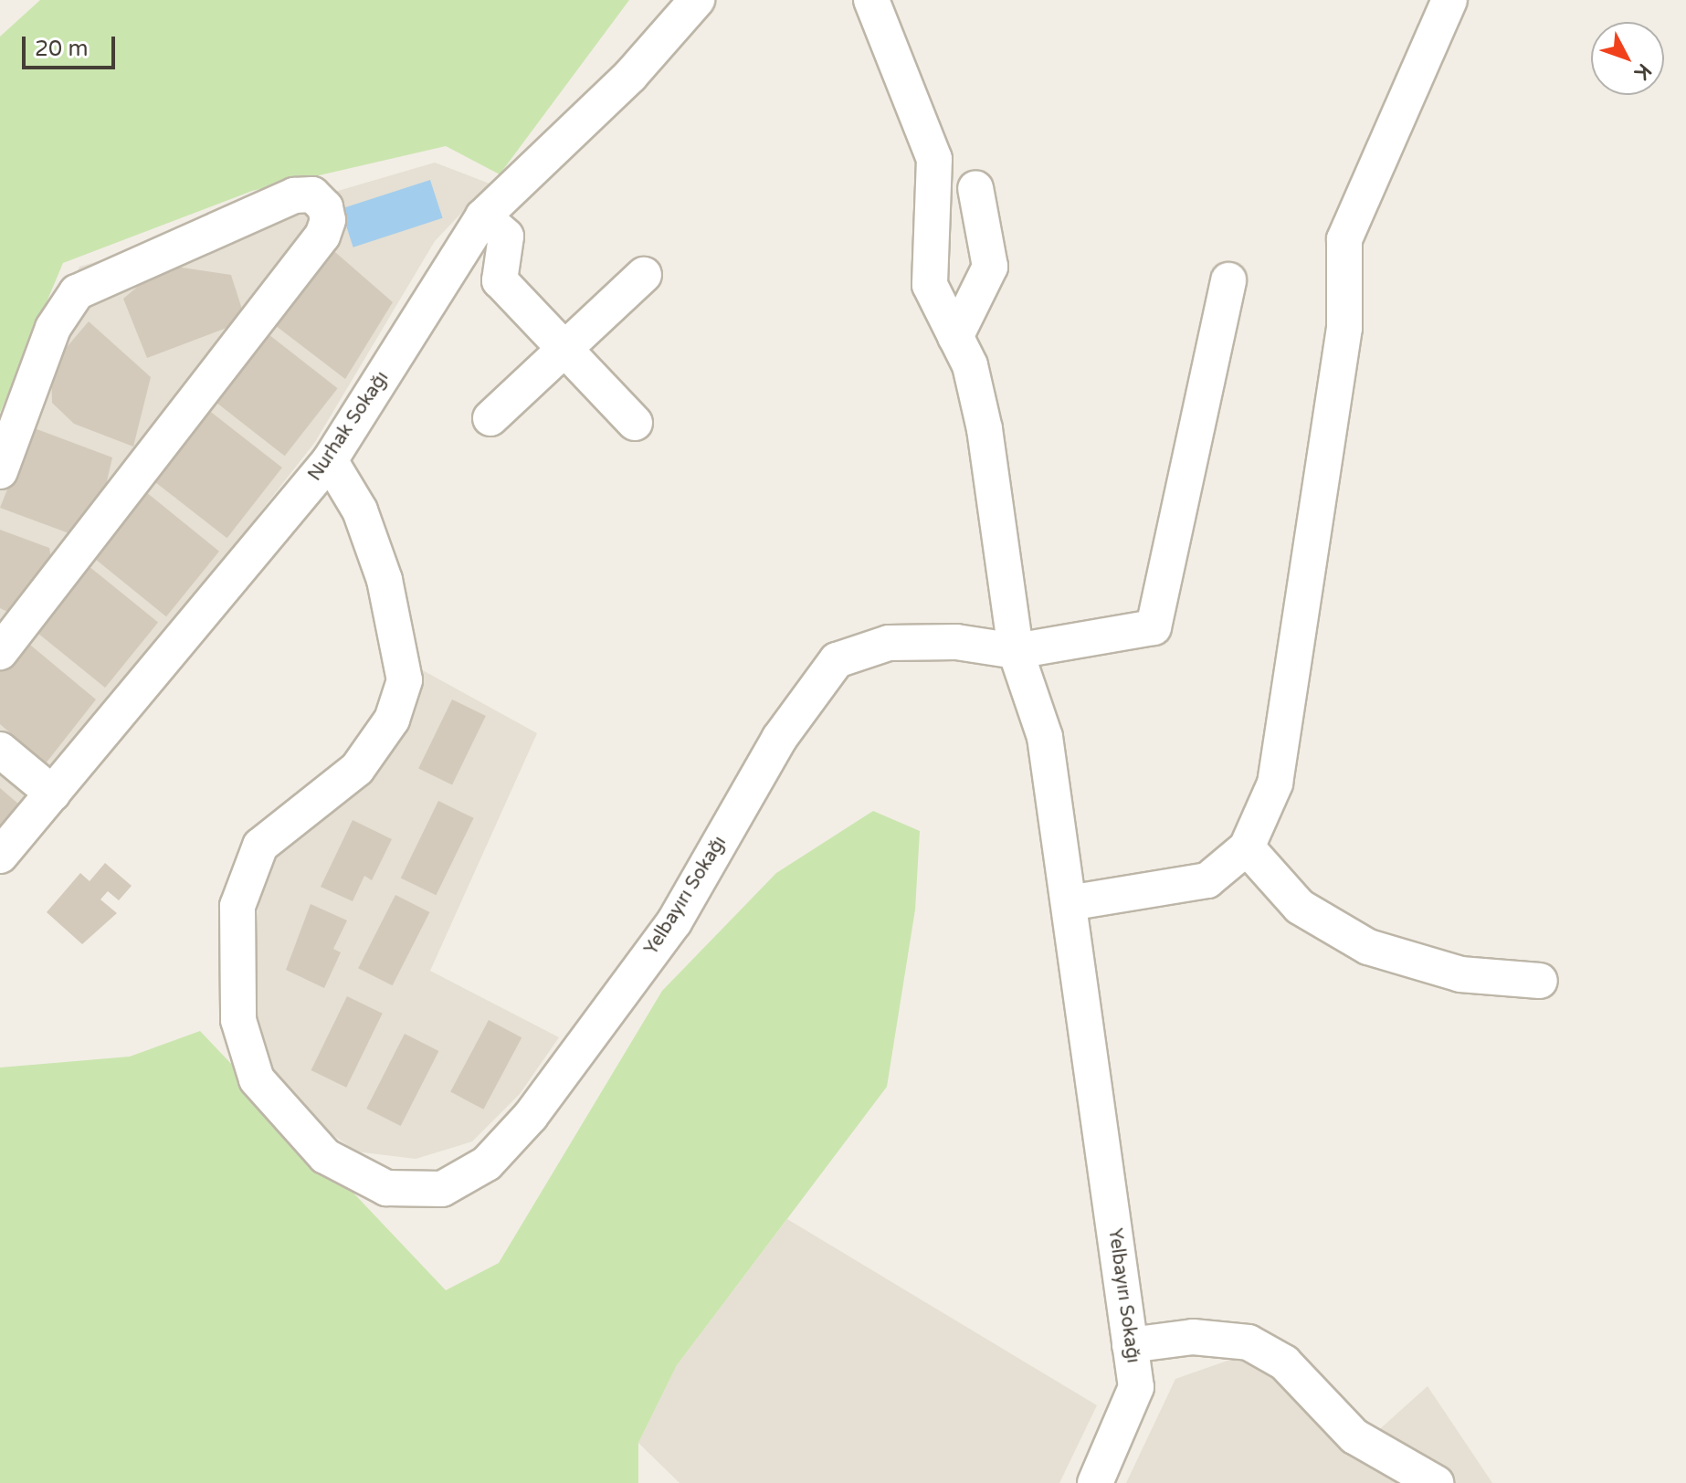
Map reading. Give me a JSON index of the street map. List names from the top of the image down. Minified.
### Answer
{"streets":{"street":["Nurhak Sokağı","Yelbayırı Sokağı"]},"crossings":[["Nurhak Sokağı","Yelbayırı Sokağı"]],"scale_bar":"20 m","north":"bottom right"}
